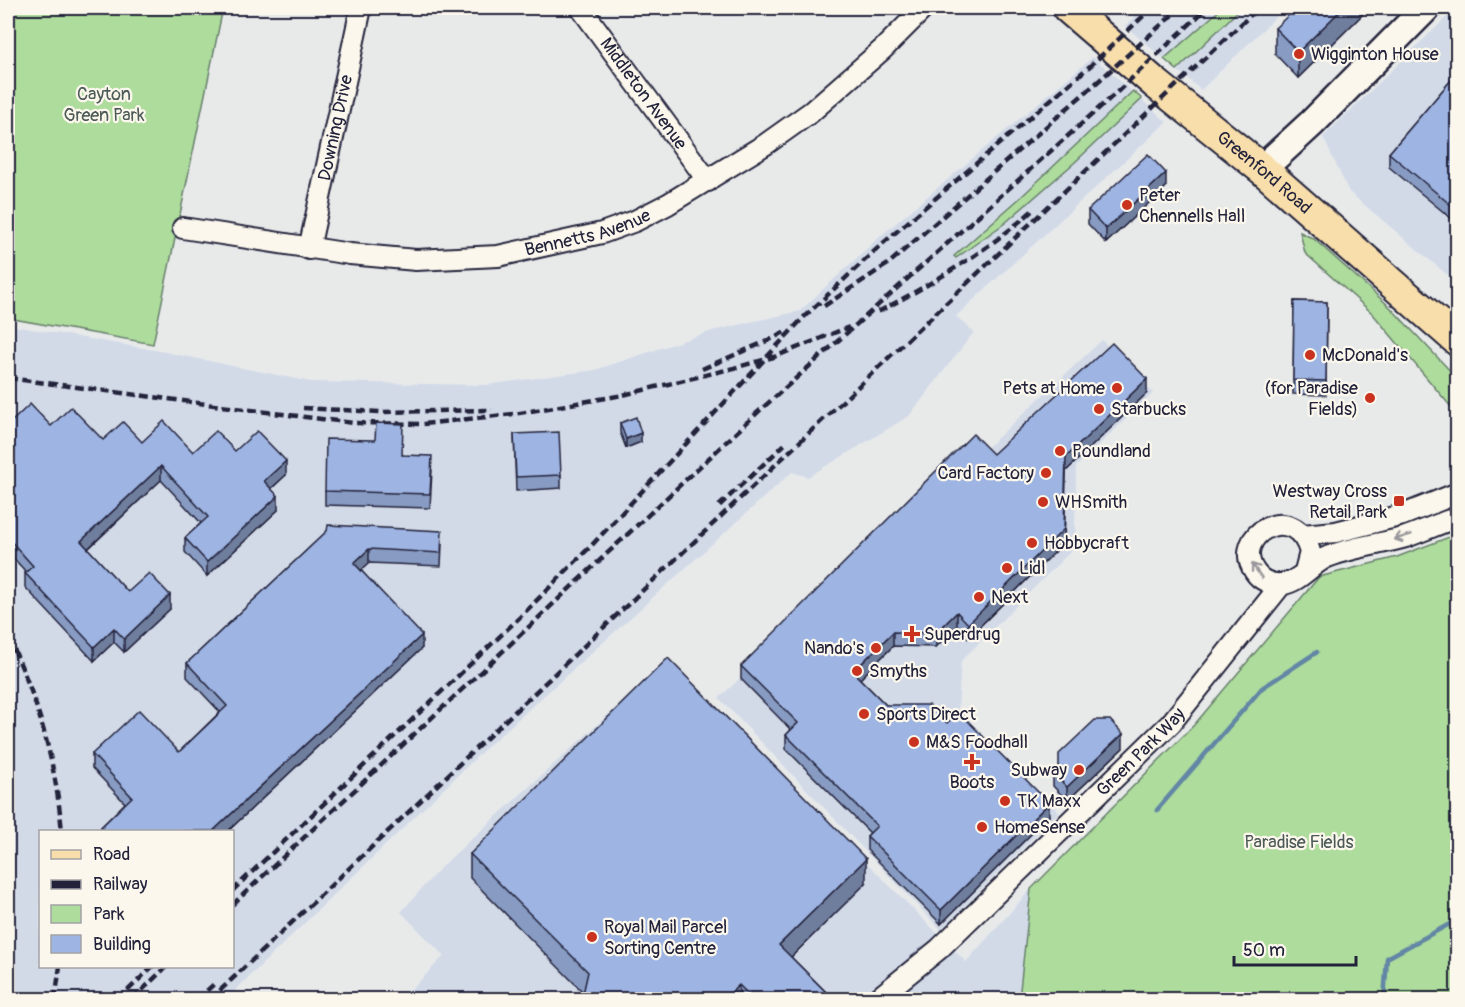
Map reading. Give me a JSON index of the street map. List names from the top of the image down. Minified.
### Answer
{"streets":{"main road":["Greenford Road"],"street":["Middleton Avenue","Downing Drive","Bennetts Avenue","Green Park Way"]},"crossings":[["Middleton Avenue","Bennetts Avenue"],["Downing Drive","Bennetts Avenue"]],"parks":["Cayton Green Park","Paradise Fields"],"places":{"other":["Wigginton House","Peter Chennells Hall","McDonald's","Pets at Home","(for Paradise Fields)","Starbucks","Poundland","Card Factory","WHSmith","Hobbycraft","Lidl","Next","Nando's","Smyths","Sports Direct","M&S Foodhall","Subway","TK Maxx","HomeSense","Royal Mail Parcel Sorting Centre"],"transit":["Westway Cross Retail Park"],"health":["Superdrug","Boots"]},"legend":["Road","Railway","Park","Building"],"scale_bar":"50 m"}
